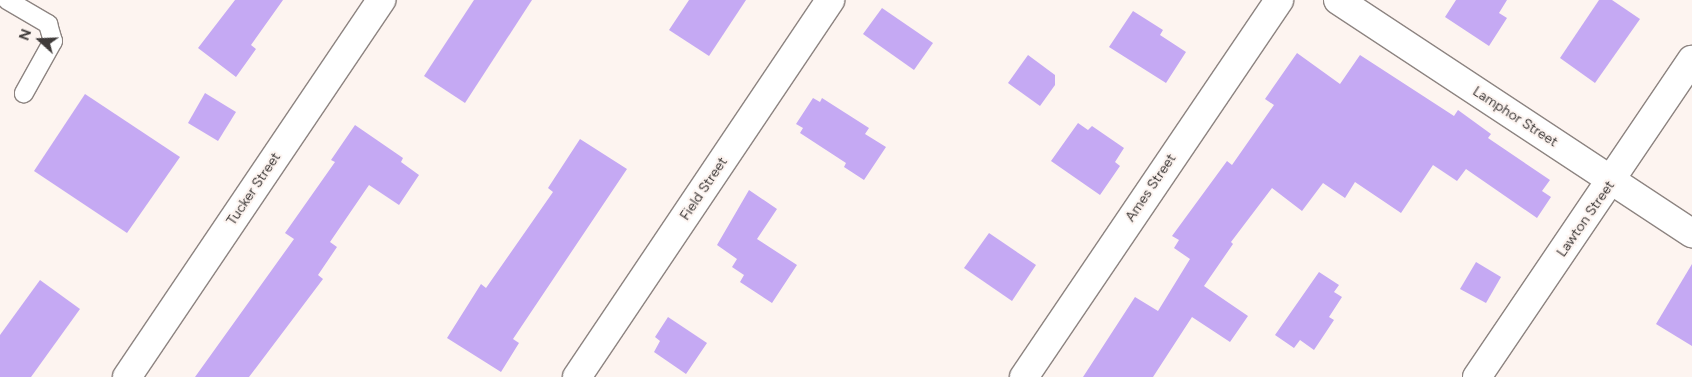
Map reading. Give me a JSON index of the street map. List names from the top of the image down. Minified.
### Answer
{"streets":{"street":["Lamphor Street","Ames Street","Tucker Street","Field Street","Lawton Street"]},"crossings":[["Lamphor Street","Lawton Street"]],"north":"left"}
